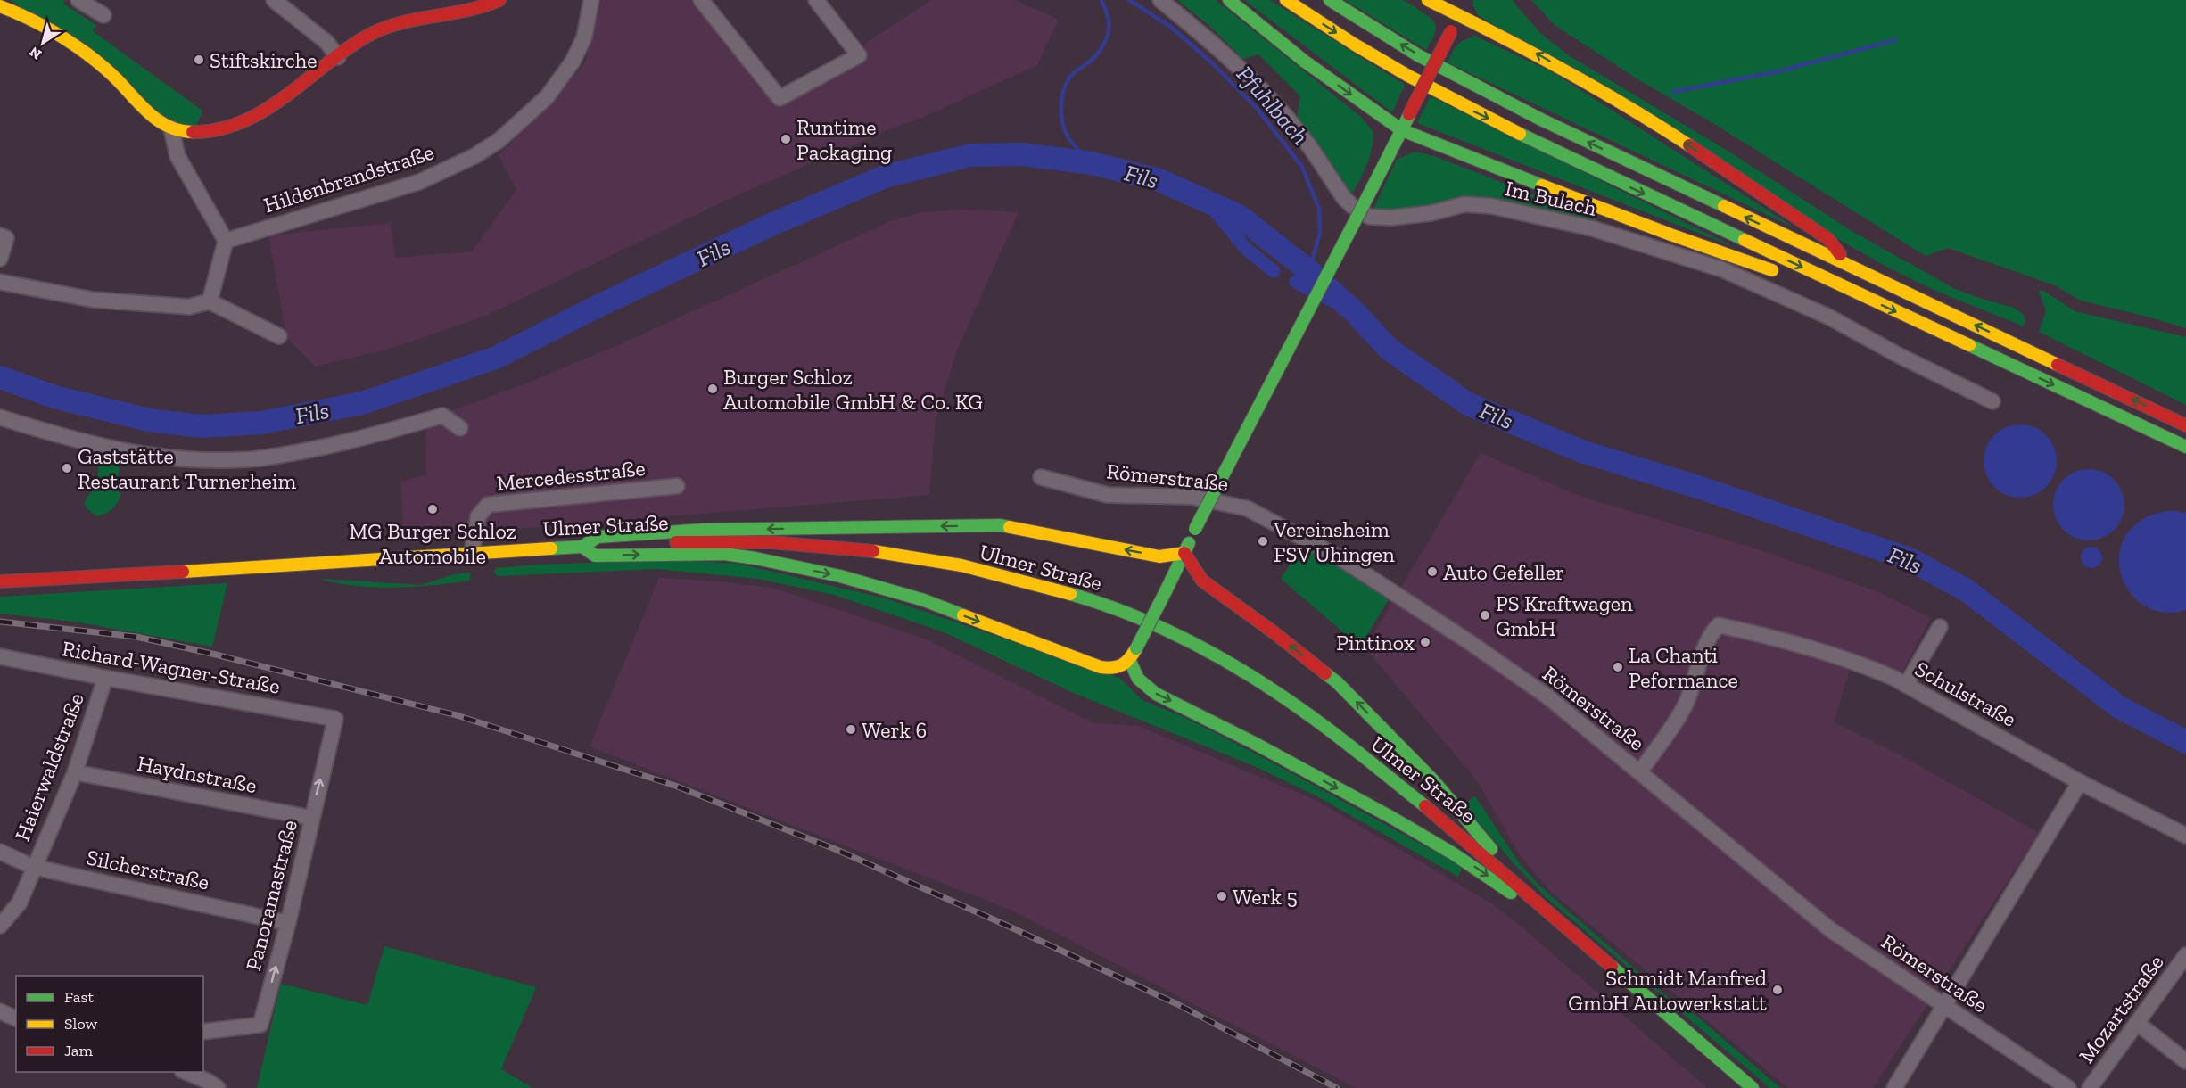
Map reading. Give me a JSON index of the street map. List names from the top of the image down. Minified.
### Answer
{"streets":{"main road":["Ulmer Straße"],"street":["Hildenbrandstraße","Im Bulach","Mercedesstraße","Römerstraße","Richard-Wagner-Straße","Schulstraße","Haierwaldstraße","Haydnstraße","Silcherstraße","Panoramastraße","Mozartstraße"]},"crossings":[["Mercedesstraße","Ulmer Straße"],["Römerstraße","Schulstraße"],["Richard-Wagner-Straße","Haierwaldstraße"],["Richard-Wagner-Straße","Panoramastraße"],["Haierwaldstraße","Haydnstraße"],["Haierwaldstraße","Silcherstraße"],["Haydnstraße","Panoramastraße"],["Silcherstraße","Panoramastraße"]],"one_way":["Panoramastraße"],"water":["Pfuhlbach","Fils"],"places":["Stiftskirche","Runtime Packaging","Burger Schloz Automobile GmbH & Co. KG","Gaststätte Restaurant Turnerheim","MG Burger Schloz Automobile","Vereinsheim FSV Uhingen","Auto Gefeller","PS Kraftwagen GmbH","Pintinox","La Chanti Peformance","Werk 6","Werk 5","Schmidt Manfred GmbH Autowerkstatt"],"legend":["Fast","Slow","Jam"],"north":"bottom left"}
